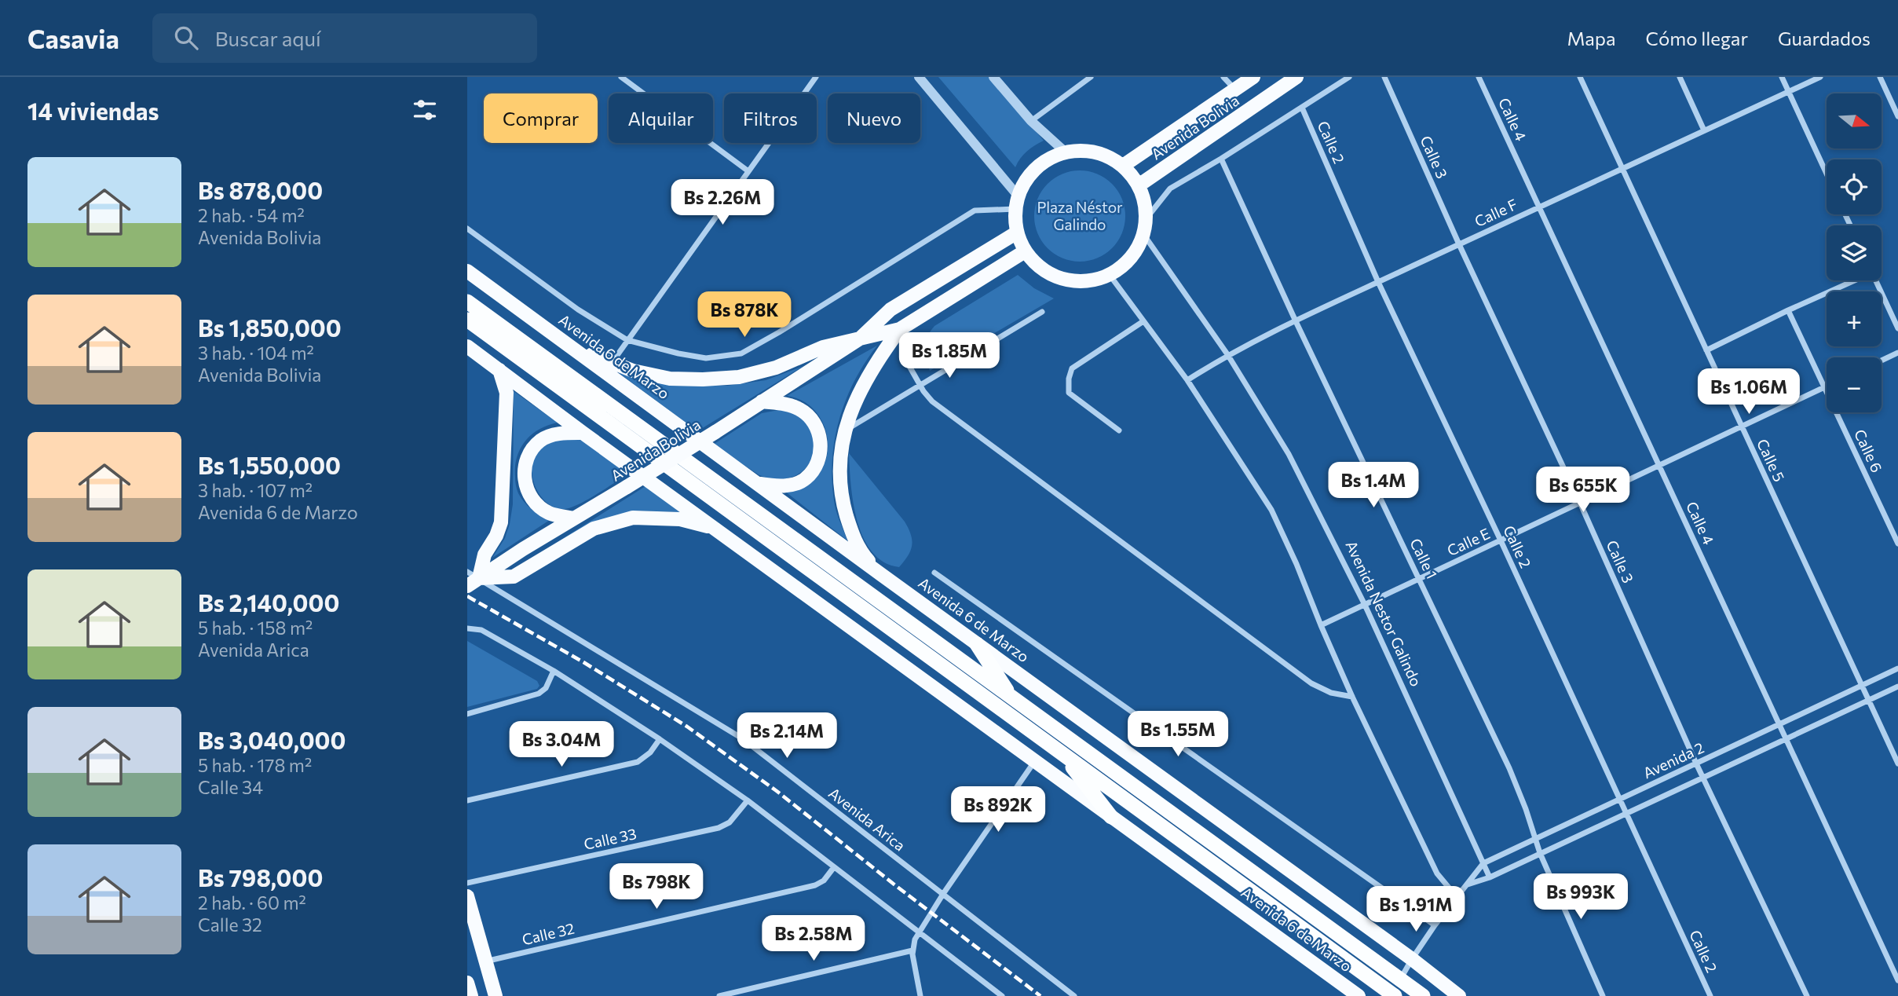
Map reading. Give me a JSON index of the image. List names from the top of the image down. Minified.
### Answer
{"streets":{"highway":["Avenida 6 de Marzo"],"main road":["Avenida Bolivia"],"street":["Calle 4","Calle 2","Calle 3","Calle F","Calle 6","Calle 5","Calle E","Calle 1","Avenida Nestor Galindo","Avenida 2","Avenida Arica","Calle 33","Calle 32"]},"crossings":[["Calle 4","Calle F"],["Calle 4","Calle E"],["Calle 4","Avenida 2"],["Avenida Bolivia","Avenida Nestor Galindo"],["Avenida Bolivia","Avenida Arica"],["Calle 2","Calle F"],["Calle 2","Calle E"],["Calle 2","Avenida 2"],["Calle 3","Calle F"],["Calle 3","Calle E"],["Calle 3","Avenida 2"],["Calle F","Calle 5"],["Calle F","Calle 1"],["Calle F","Avenida Nestor Galindo"],["Avenida 6 de Marzo","Avenida 2"],["Calle 6","Calle E"],["Calle 5","Calle E"],["Calle 5","Avenida 2"],["Calle E","Calle 1"],["Calle E","Avenida Nestor Galindo"],["Calle 1","Avenida 2"],["Avenida Nestor Galindo","Avenida 2"]],"parks":["Plaza Néstor Galindo"],"north":"right","page":{"header":"Casavia","search":"Buscar aquí","nav":["Mapa","Cómo llegar","Guardados"],"heading":"14 viviendas","map_buttons":["+","−"],"chip":["Comprar","Alquilar","Filtros","Nuevo"],"list":[{"name":"Bs 878,000","note":"2 hab. · 54 m² · Avenida Bolivia"},{"name":"Bs 1,850,000","note":"3 hab. · 104 m² · Avenida Bolivia"},{"name":"Bs 1,550,000","note":"3 hab. · 107 m² · Avenida 6 de Marzo"},{"name":"Bs 2,140,000","note":"5 hab. · 158 m² · Avenida Arica"},{"name":"Bs 3,040,000","note":"5 hab. · 178 m² · Calle 34"},{"name":"Bs 798,000","note":"2 hab. · 60 m² · Calle 32"}],"price":["Bs 2.26M","Bs 878K","Bs 1.85M","Bs 1.06M","Bs 1.4M","Bs 655K","Bs 1.55M","Bs 2.14M","Bs 3.04M","Bs 892K","Bs 798K","Bs 993K","Bs 1.91M","Bs 2.58M"]}}
